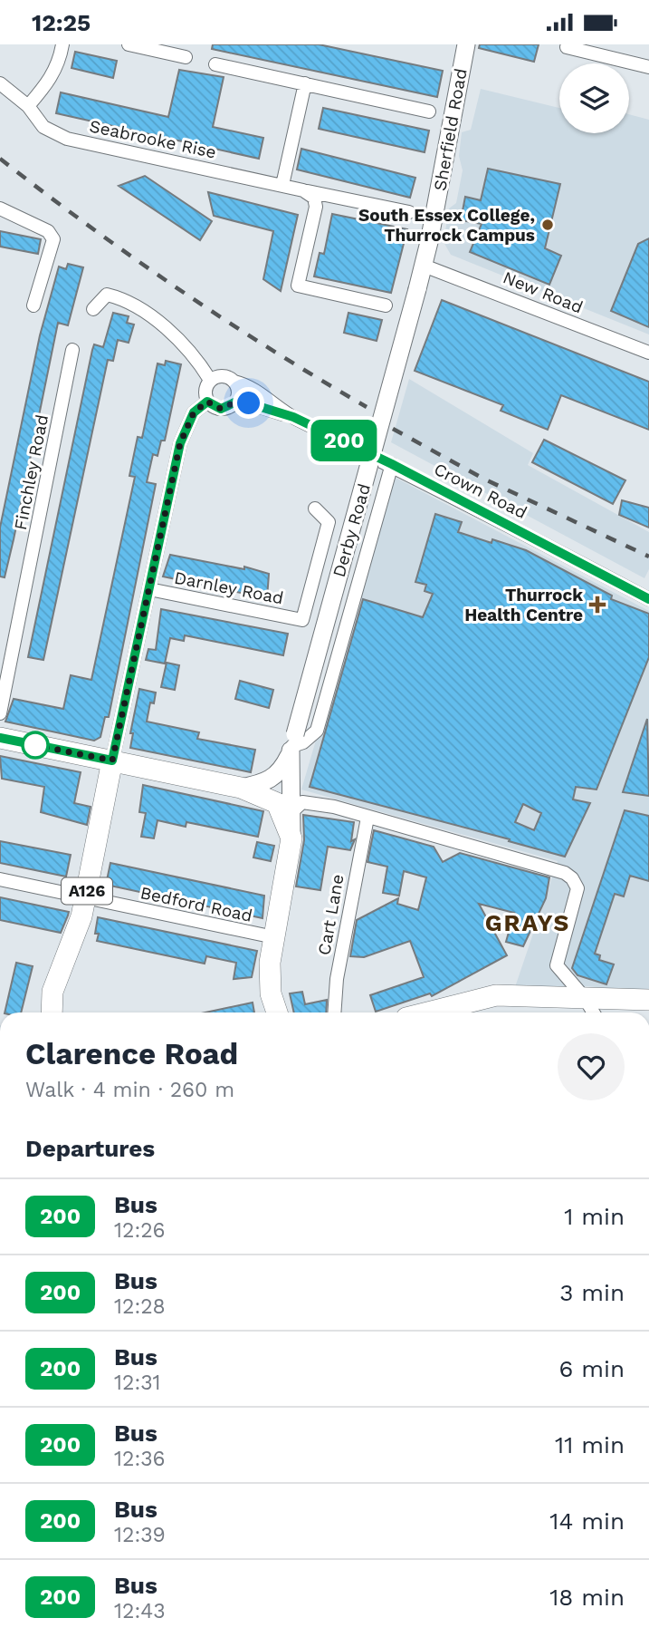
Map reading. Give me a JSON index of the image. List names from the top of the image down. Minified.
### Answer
{"streets":{"main road":["Sherfield Road","Derby Road","A126"],"street":["Seabrooke Rise","New Road","Finchley Road","Crown Road","Darnley Road","Bedford Road","Cart Lane"]},"crossings":[["Sherfield Road","New Road"],["Sherfield Road","Derby Road"],["Derby Road","Bedford Road"],["A126","Bedford Road"]],"districts":["GRAYS"],"places":{"other":["South Essex College, Thurrock Campus"],"health":["Thurrock Health Centre"]},"lines":["bus line 200"],"page":{"status":"12:25","on_map":"200","heading":[["Clarence Road","Walk · 4 min · 260 m"],"Departures"],"list":[{"mark":"200","name":"Bus","note":"12:26","value":"1 min"},{"mark":"200","name":"Bus","note":"12:28","value":"3 min"},{"mark":"200","name":"Bus","note":"12:31","value":"6 min"},{"mark":"200","name":"Bus","note":"12:36","value":"11 min"},{"mark":"200","name":"Bus","note":"12:39","value":"14 min"},{"mark":"200","name":"Bus","note":"12:43","value":"18 min"}]}}
